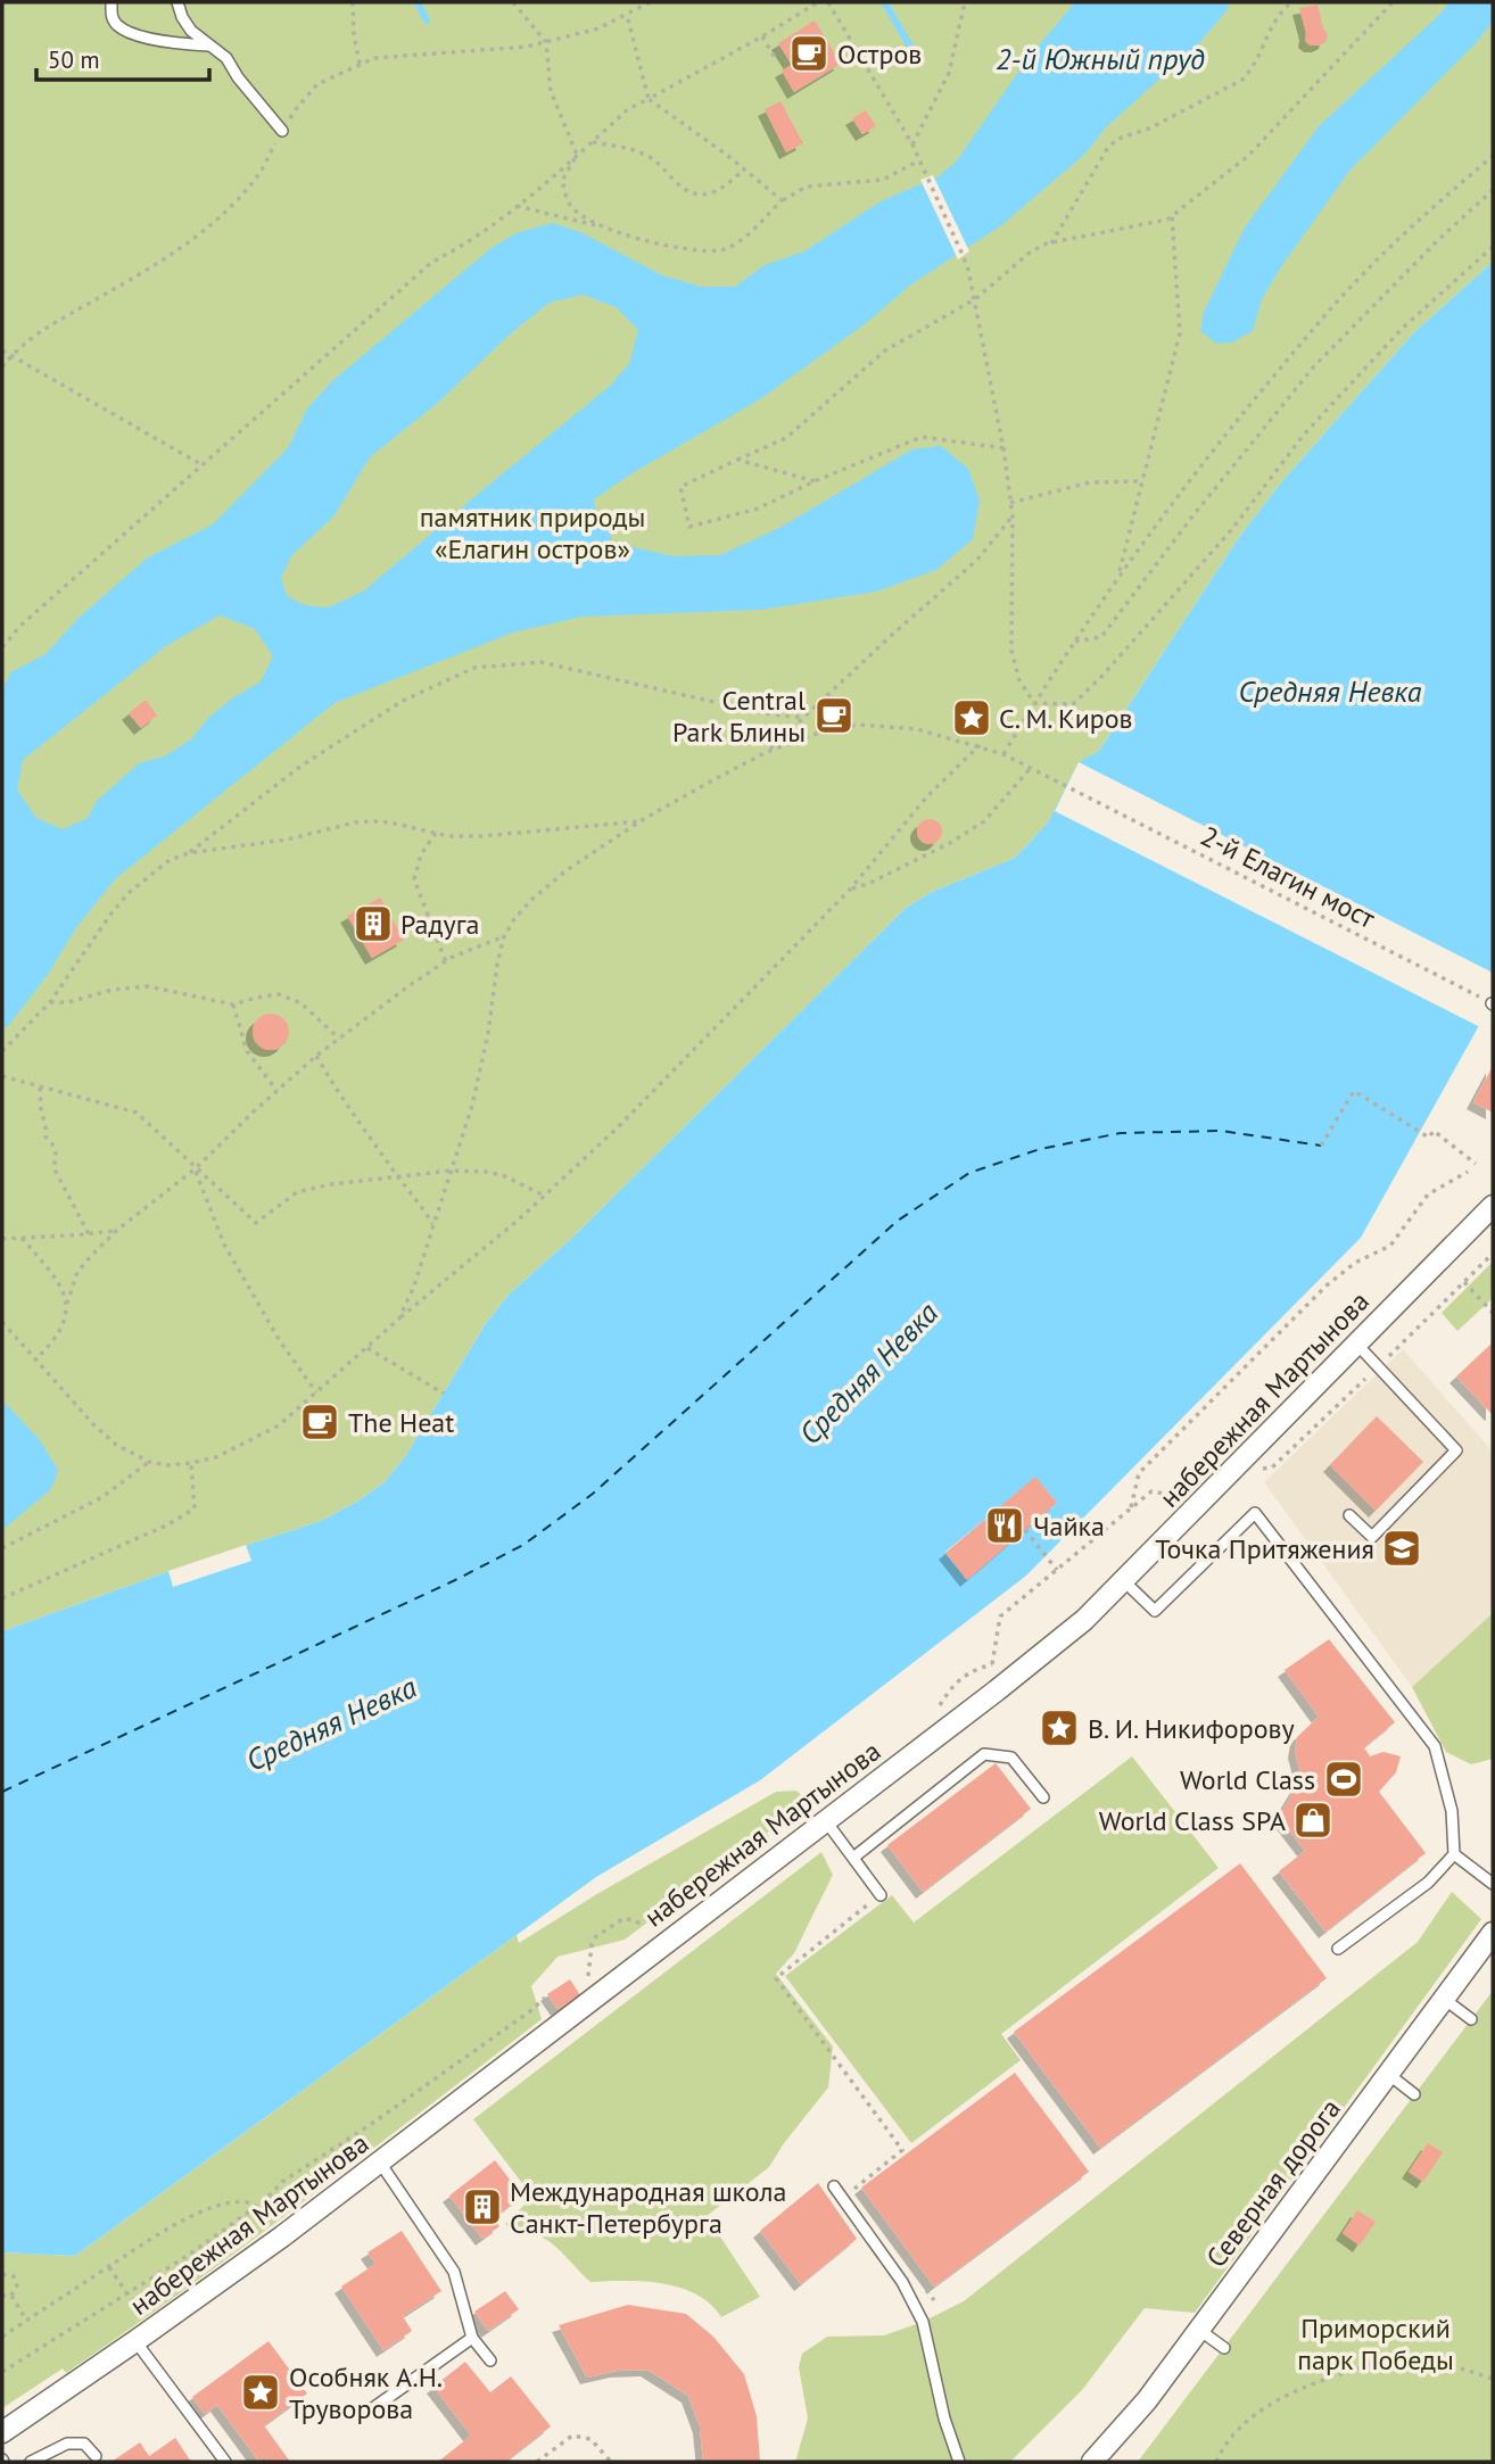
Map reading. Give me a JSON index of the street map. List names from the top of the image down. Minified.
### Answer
{"streets":{"street":["набережная Мартынова","Северная дорога"],"path":["2-й Елагин мост"]},"water":["2-й Южный пруд","Средняя Невка"],"parks":["памятник природы «Елагин остров»","Приморский парк Победы"],"places":{"cafe":["Остров","Central Park Блины","The Heat"],"place":["С. М. Киров","В. И. Никифорову","Особняк А.Н. Труворова"],"building":["Радуга","Международная школа Санкт-Петербурга"],"restaurant":["Чайка"],"school or university":["Точка Притяжения"],"sports":["World Class"],"shop":["World Class SPA"]},"scale_bar":"50 m"}
